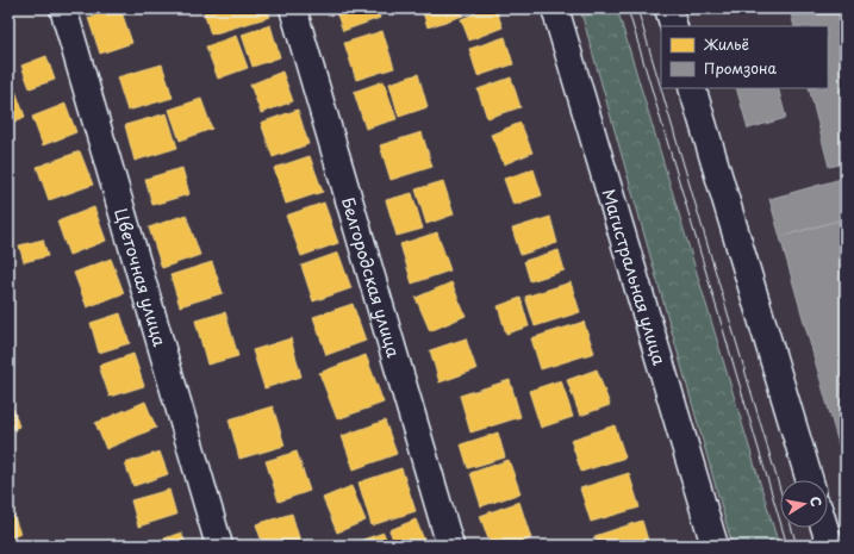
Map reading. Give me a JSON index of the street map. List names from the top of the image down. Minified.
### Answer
{"streets":{"street":["Белгородская улица","Магистральная улица","Цветочная улица"]},"legend":["Жильё","Промзона"],"north":"right"}
